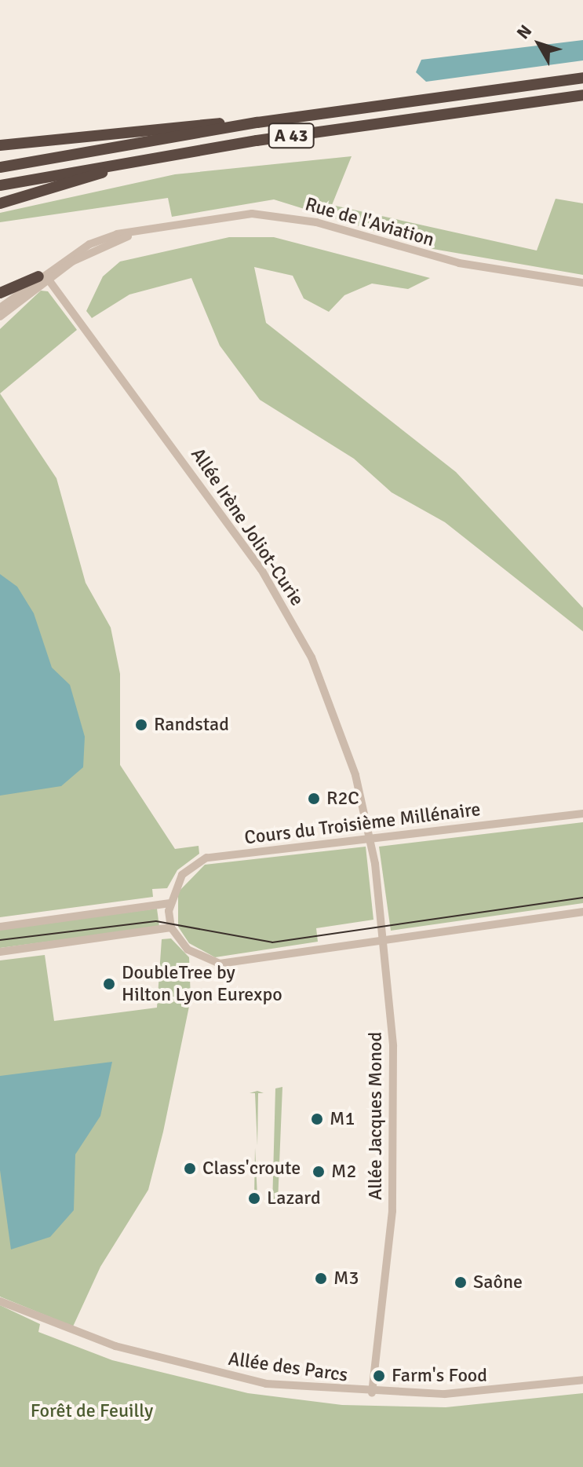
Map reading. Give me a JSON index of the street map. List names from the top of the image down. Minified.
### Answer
{"streets":{"highway":["A 43"],"street":["Rue de l'Aviation","Allée Irène Joliot-Curie","Cours du Troisième Millénaire","Allée Jacques Monod","Allée des Parcs"]},"crossings":[["Rue de l'Aviation","Allée Irène Joliot-Curie"],["Allée Irène Joliot-Curie","Cours du Troisième Millénaire"],["Allée Irène Joliot-Curie","Allée Jacques Monod"],["Cours du Troisième Millénaire","Allée Jacques Monod"],["Allée Jacques Monod","Allée des Parcs"]],"parks":["Forêt de Feuilly"],"places":["Randstad","R2C","DoubleTree by Hilton Lyon Eurexpo","M1","Class'croute","M2","Lazard","M3","Saône","Farm's Food"],"north":"top left"}
